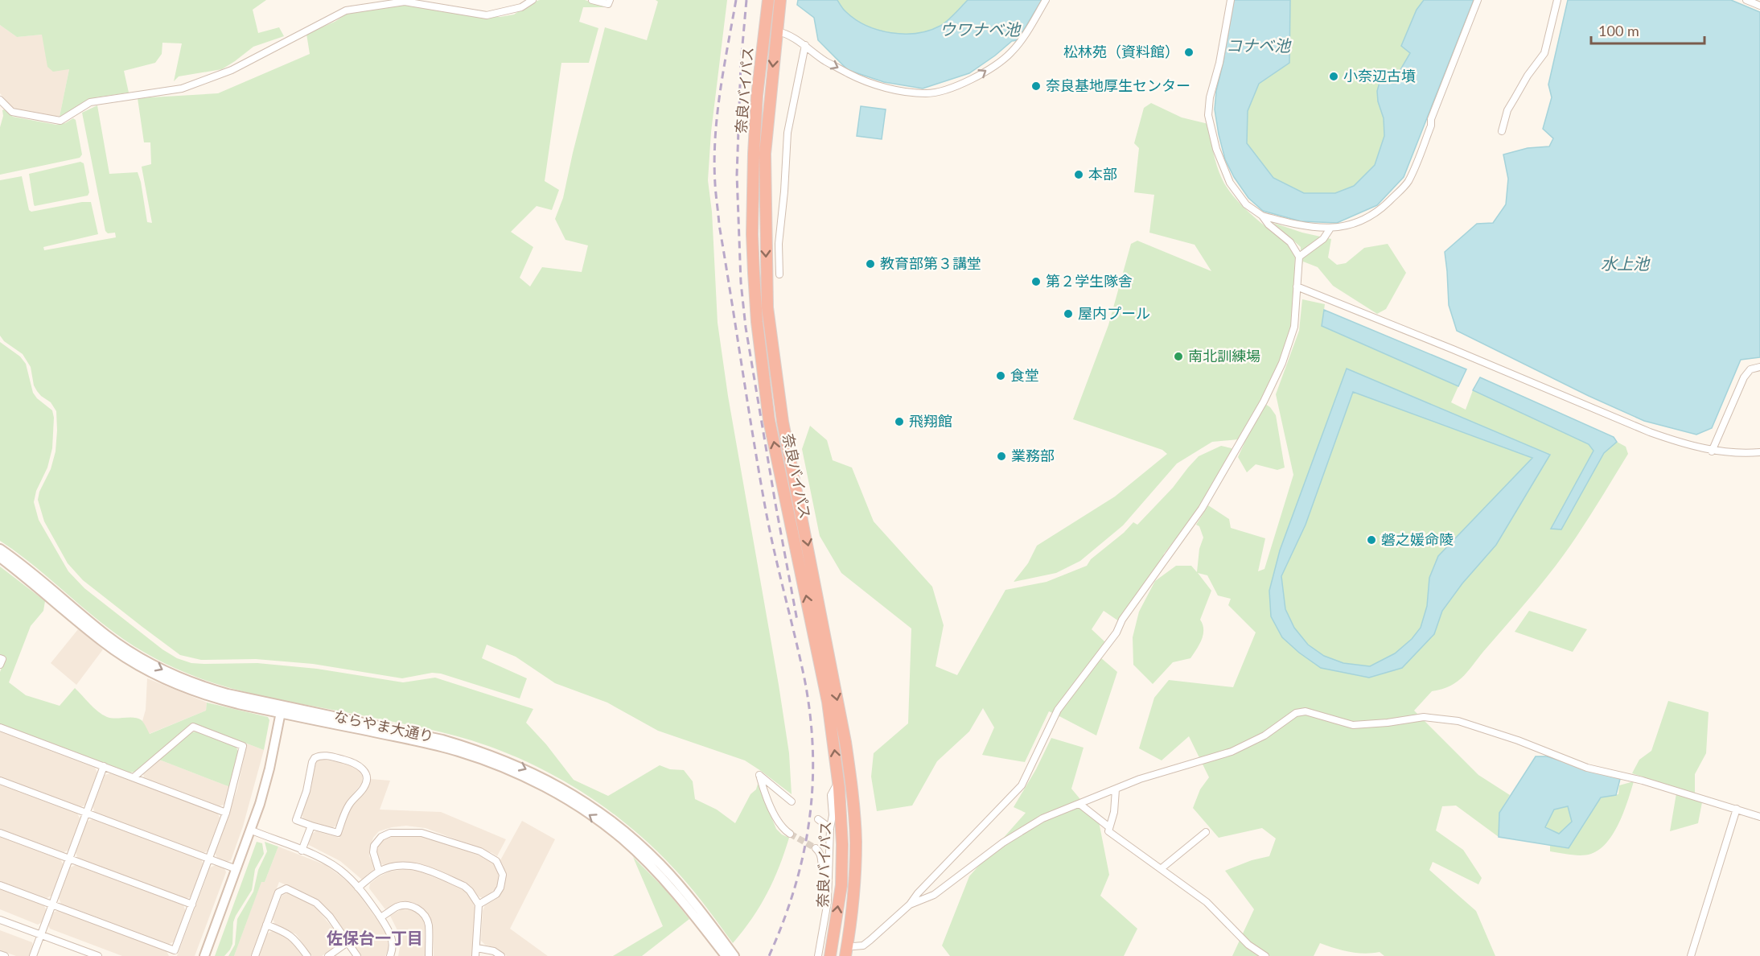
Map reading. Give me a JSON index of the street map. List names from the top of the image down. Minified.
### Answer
{"streets":{"highway":["奈良バイパス"],"street":["ならやま大通り"]},"districts":["佐保台一丁目"],"water":["ウワナベ池","コナベ池","水上池"],"places":["松林苑（資料館）","小奈辺古墳","奈良基地厚生センター","本部","教育部第３講堂","第２学生隊舎","屋内プール","南北訓練場","食堂","飛翔館","業務部","磐之媛命陵"],"scale_bar":"100 m"}
